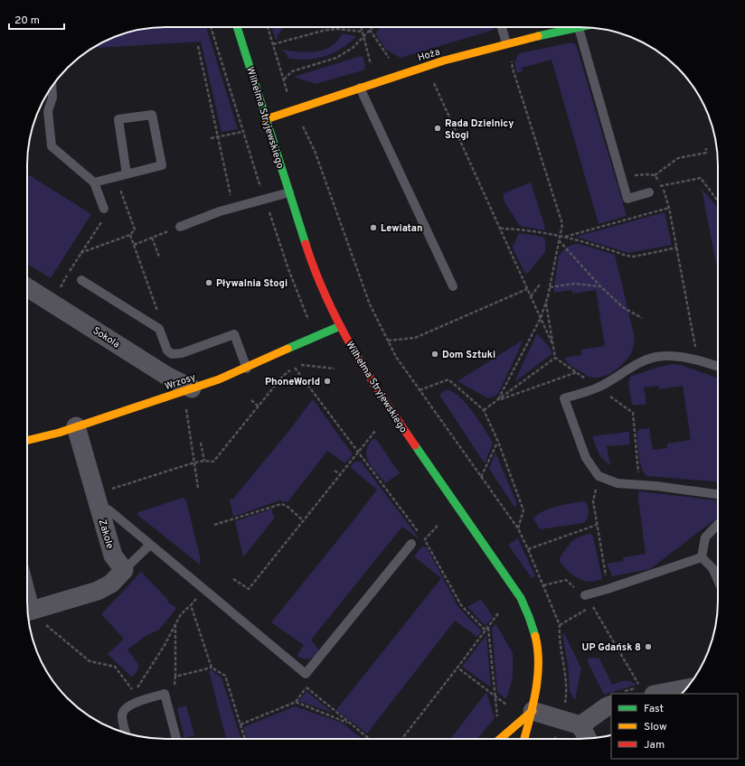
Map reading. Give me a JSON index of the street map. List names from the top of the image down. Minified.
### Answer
{"streets":{"street":["Hoża","Wilhelma Stryjewskiego","Sokola","Wrzosy","Zakole"]},"crossings":[["Hoża","Wilhelma Stryjewskiego"],["Wilhelma Stryjewskiego","Wrzosy"],["Sokola","Wrzosy"],["Wrzosy","Zakole"]],"places":["Rada Dzielnicy Stogi","Lewiatan","Pływalnia Stogi","Dom Sztuki","PhoneWorld","UP Gdańsk 8"],"legend":["Fast","Slow","Jam"],"scale_bar":"20 m"}
